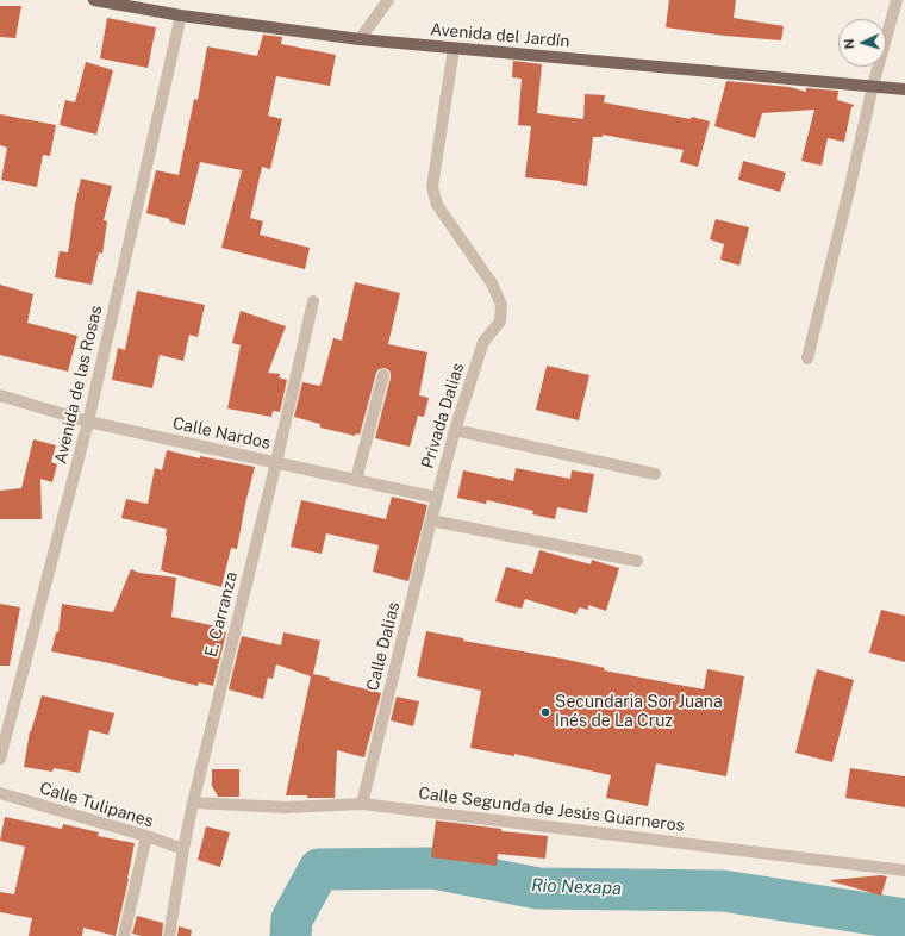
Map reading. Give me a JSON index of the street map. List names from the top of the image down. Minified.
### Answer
{"streets":{"main road":["Avenida del Jardín"],"street":["Avenida de las Rosas","Privada Dalias","Calle Nardos","E. Carranza","Calle Dalias","Calle Tulipanes","Calle Segunda de Jesús Guarneros"]},"crossings":[["Avenida del Jardín","Avenida de las Rosas"],["Avenida del Jardín","Privada Dalias"],["Avenida de las Rosas","Calle Nardos"],["Privada Dalias","Calle Nardos"],["Privada Dalias","Calle Dalias"],["Calle Nardos","E. Carranza"],["Calle Nardos","Calle Dalias"],["E. Carranza","Calle Tulipanes"],["E. Carranza","Calle Segunda de Jesús Guarneros"],["Calle Dalias","Calle Segunda de Jesús Guarneros"]],"water":["Rio Nexapa"],"places":["Secundaria Sor Juana Inés de La Cruz"],"north":"left"}
